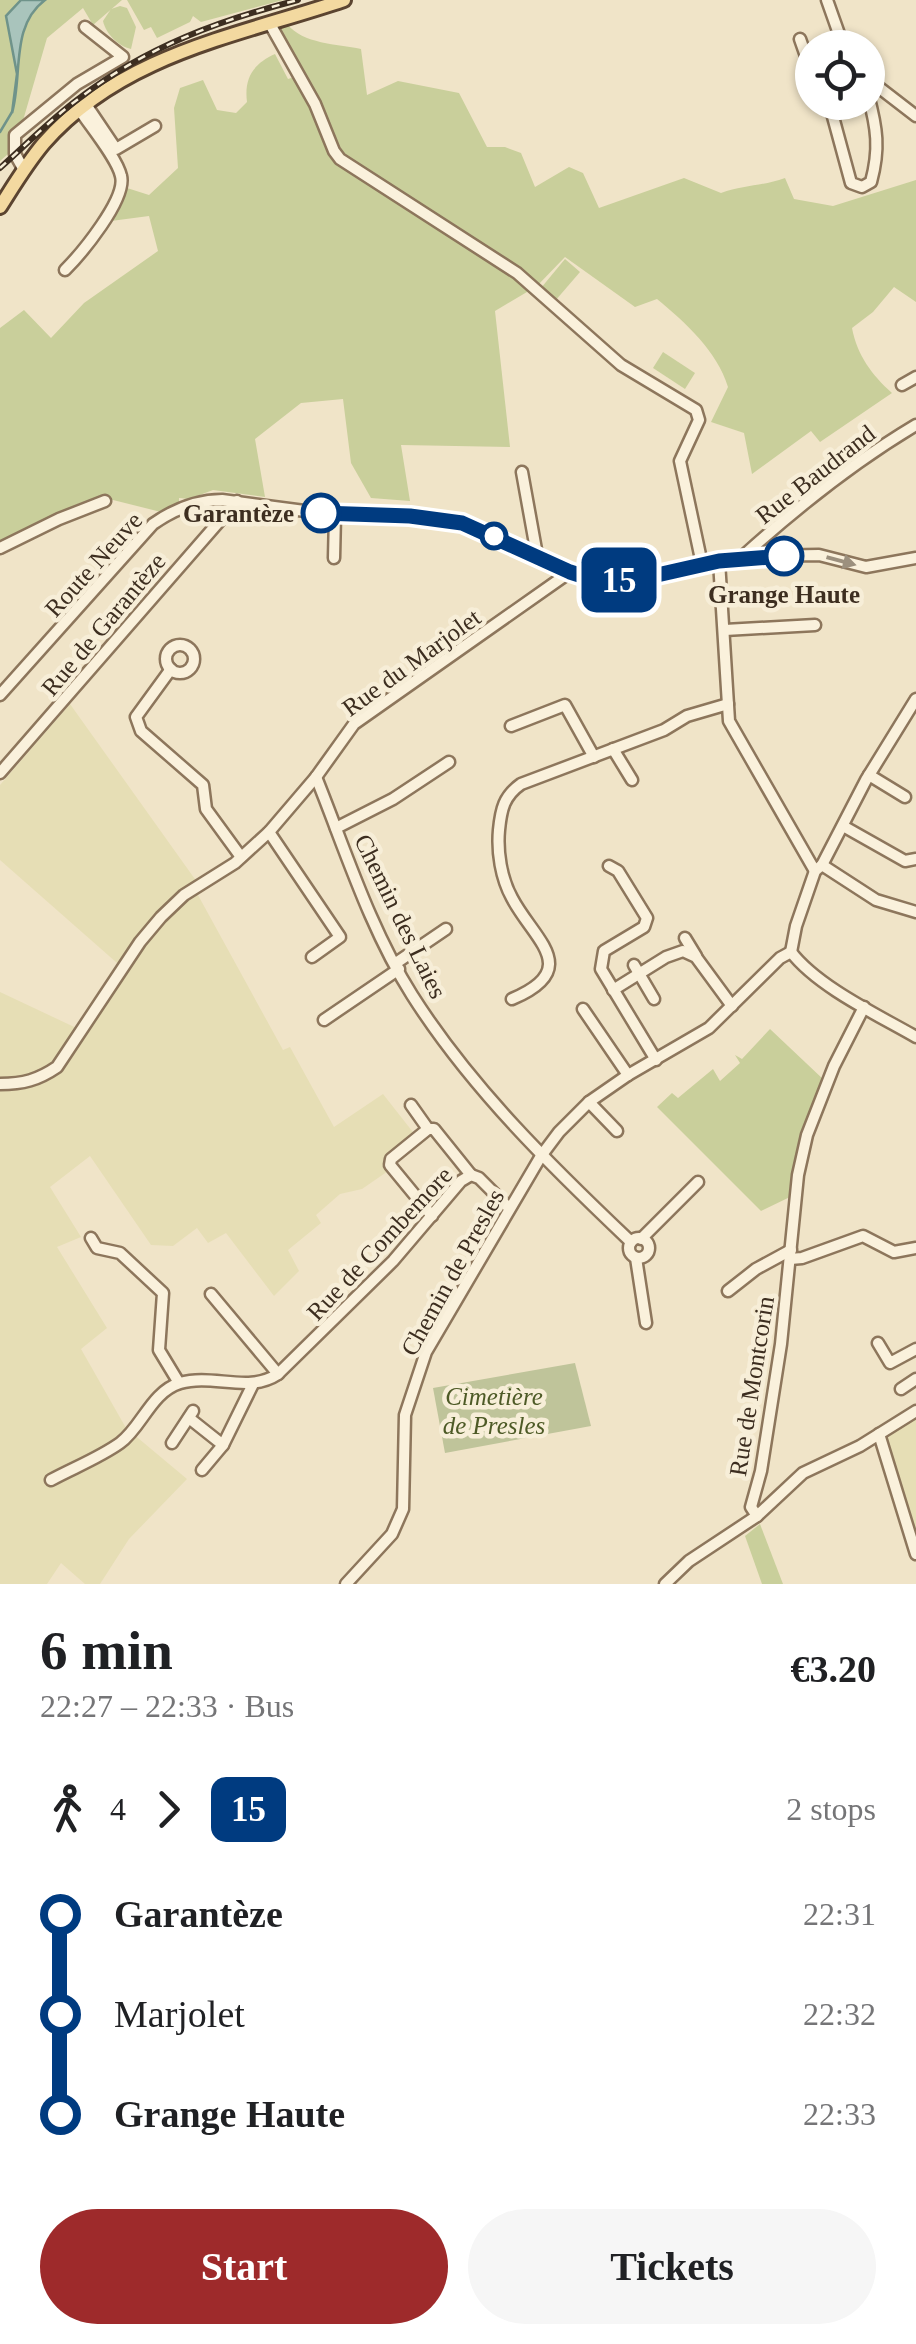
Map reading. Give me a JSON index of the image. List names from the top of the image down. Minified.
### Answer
{"streets":{"street":["Rue Baudrand","Route Neuve","Rue de Garantèze","Rue du Marjolet","Chemin des Laies","Rue de Combemore","Chemin de Presles","Rue de Montcorin"]},"crossings":[["Rue Baudrand","Route Neuve"],["Route Neuve","Rue de Garantèze"],["Route Neuve","Rue du Marjolet"],["Rue du Marjolet","Chemin des Laies"],["Chemin des Laies","Chemin de Presles"],["Rue de Combemore","Chemin de Presles"]],"parks":["Cimetière de Presles"],"places":["Garantèze","Grange Haute"],"lines":["bus line 15"],"page":{"on_map":"15","heading":["6 min","22:27 – 22:33 · Bus","€3.20"],"legs":["4","15","2 stops"],"list":[{"name":"Garantèze","value":"22:31"},{"name":"Marjolet","value":"22:32"},{"name":"Grange Haute","value":"22:33"}],"buttons":["Start","Tickets"]}}
